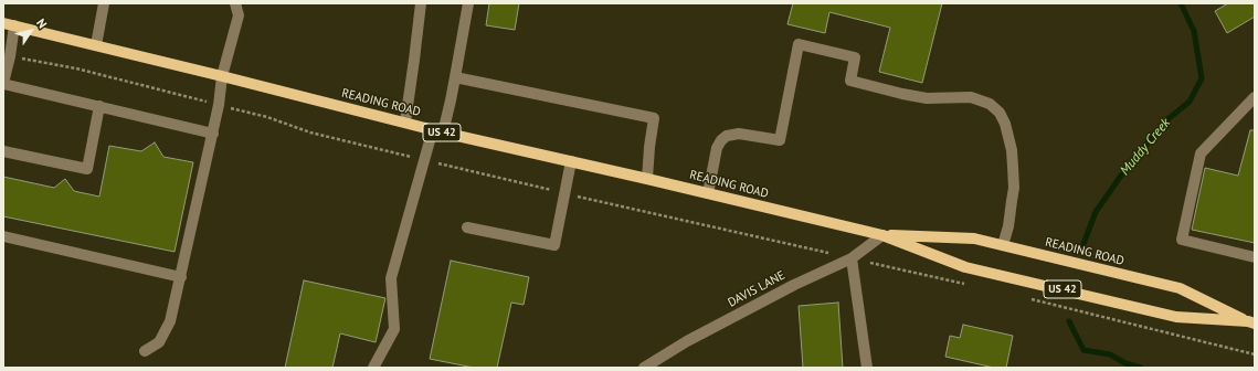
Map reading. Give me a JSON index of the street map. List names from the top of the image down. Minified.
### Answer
{"streets":{"main road":["READING ROAD","US 42"],"street":["DAVIS LANE"]},"crossings":[["READING ROAD","DAVIS LANE"]],"water":["Muddy Creek"],"north":"top right"}
